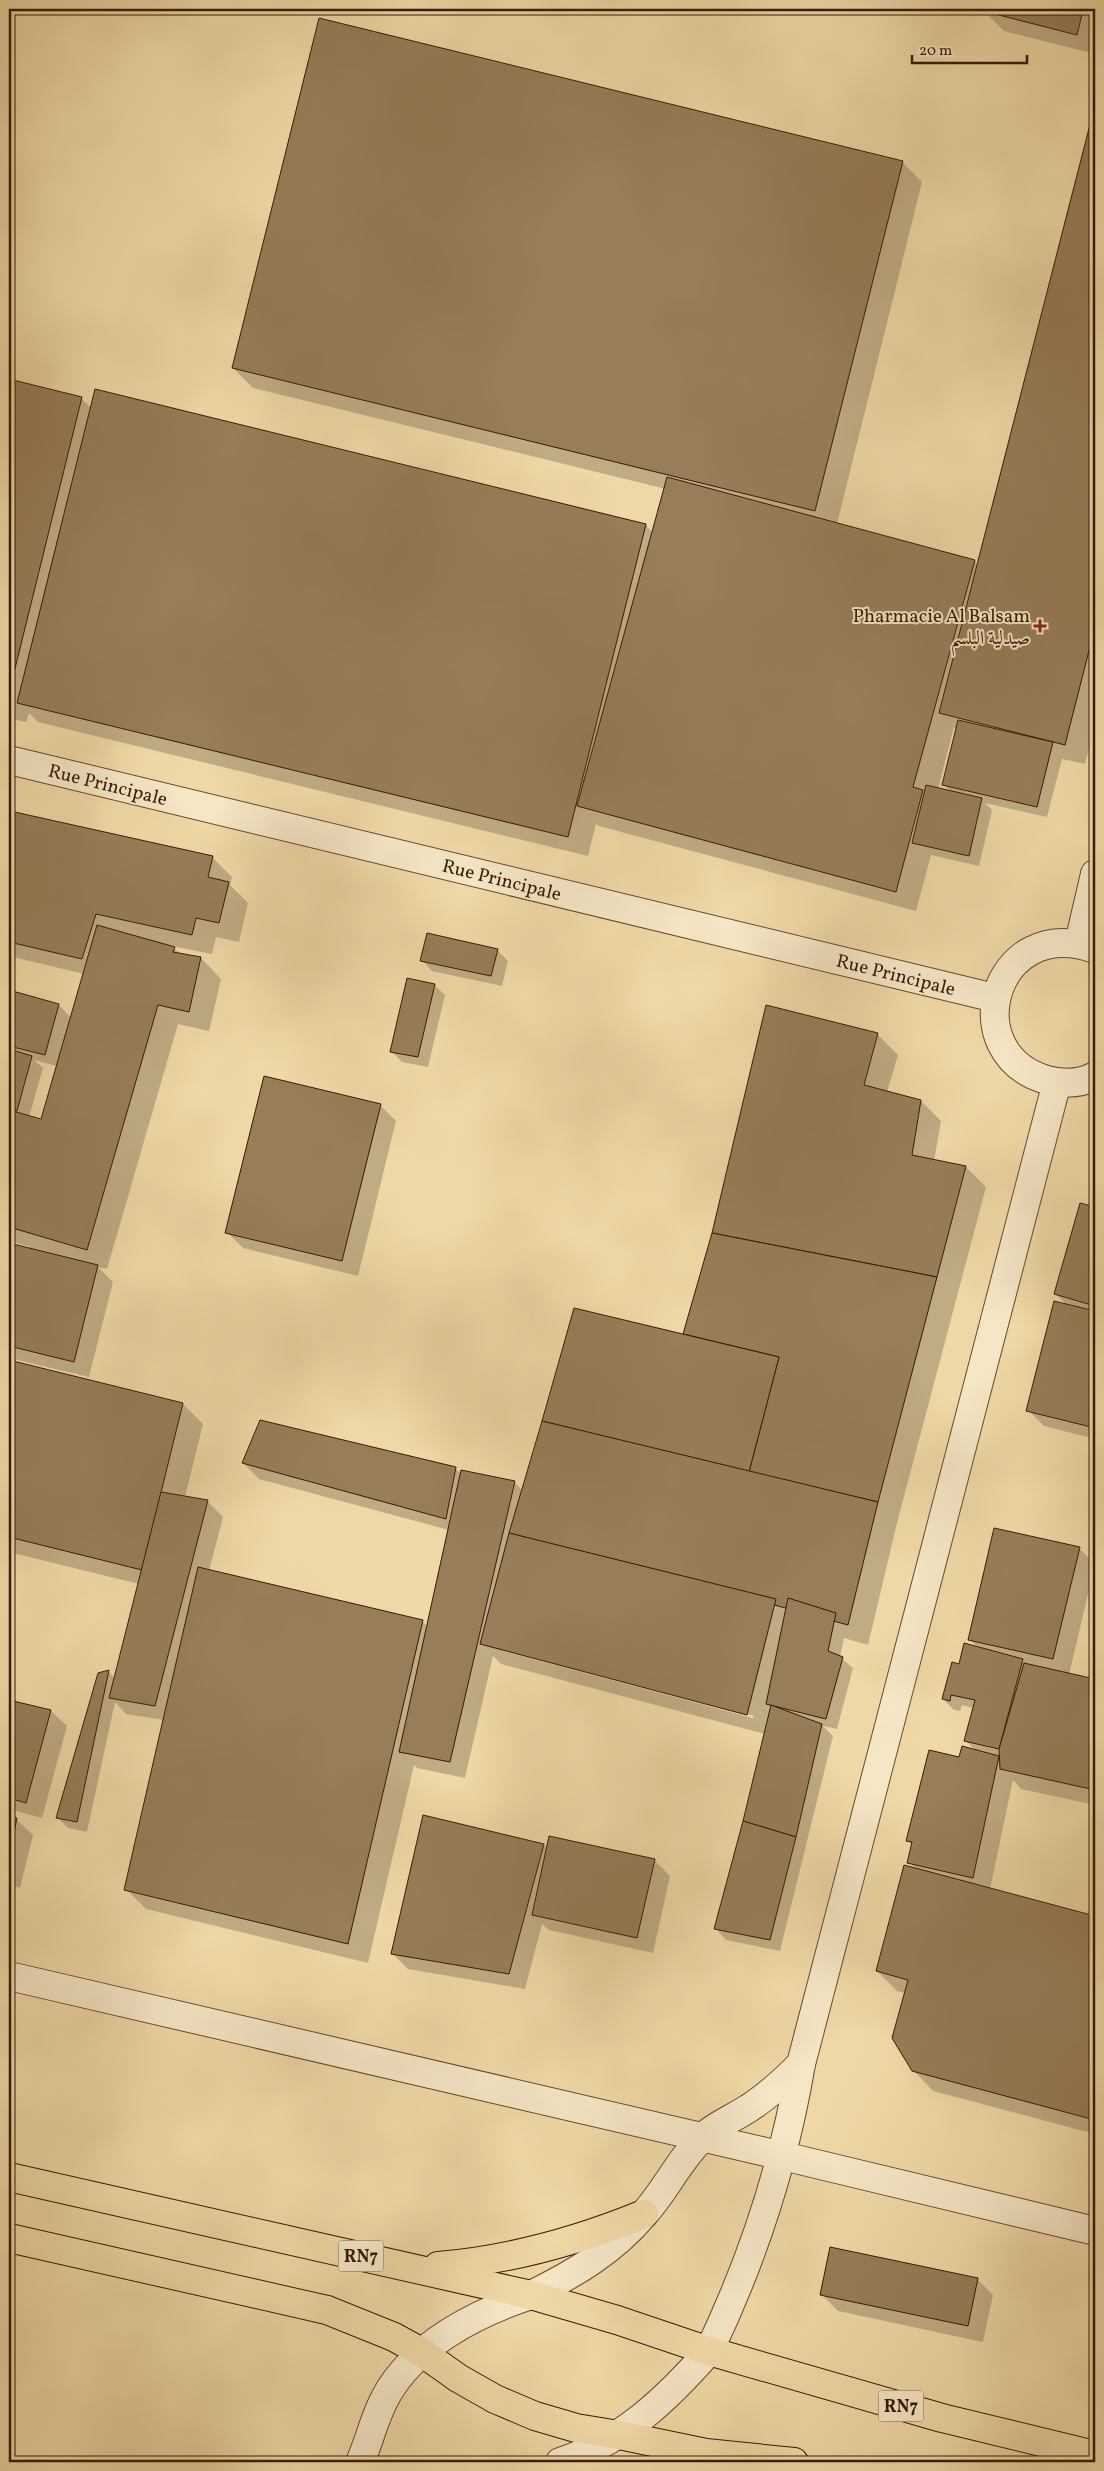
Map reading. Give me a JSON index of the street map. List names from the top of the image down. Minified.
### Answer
{"streets":{"main road":["RN7"],"street":["Rue Principale"]},"places":{"health":["Pharmacie Al Balsam صيدلية البلسم"]},"scale_bar":"20 m"}
